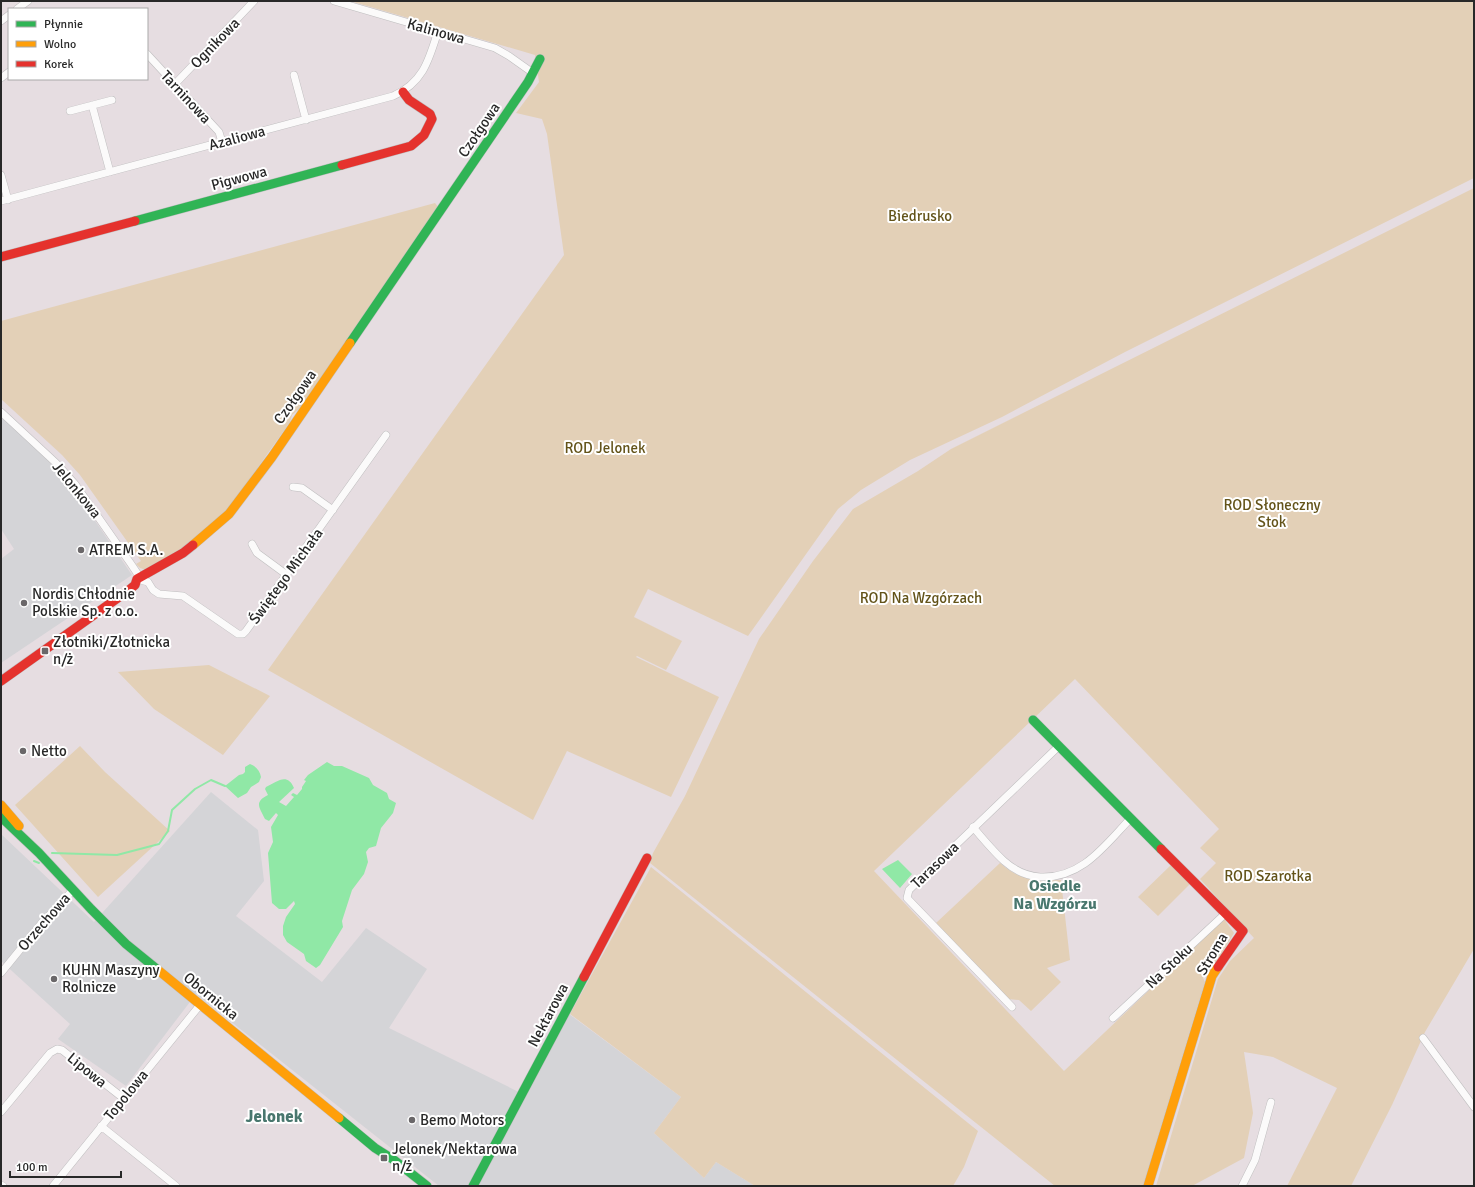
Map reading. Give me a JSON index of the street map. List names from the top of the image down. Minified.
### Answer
{"streets":{"street":["Kalinowa","Ognikowa","Tarninowa","Czołgowa","Azaliowa","Pigwowa","Jelonkowa","Świętego Michała","Tarasowa","Orzechowa","Stroma","Na Stoku","Obornicka","Nektarowa","Lipowa","Topolowa"]},"crossings":[["Kalinowa","Czołgowa"],["Kalinowa","Azaliowa"],["Ognikowa","Tarninowa"],["Tarninowa","Azaliowa"],["Czołgowa","Jelonkowa"],["Czołgowa","Świętego Michała"],["Azaliowa","Pigwowa"],["Jelonkowa","Świętego Michała"],["Tarasowa","Stroma"],["Orzechowa","Obornicka"],["Stroma","Na Stoku"],["Obornicka","Topolowa"],["Lipowa","Topolowa"]],"districts":["Osiedle Na Wzgórzu","Jelonek"],"parks":["Biedrusko","ROD Jelonek","ROD Słoneczny Stok","ROD Na Wzgórzach","ROD Szarotka"],"places":{"other":["ATREM S.A.","Nordis Chłodnie Polskie Sp. z o.o.","Netto","KUHN Maszyny Rolnicze","Bemo Motors"],"transit":["Złotniki/Złotnicka n/ż","Jelonek/Nektarowa n/ż"]},"legend":["Płynnie","Wolno","Korek"],"scale_bar":"100 m"}
